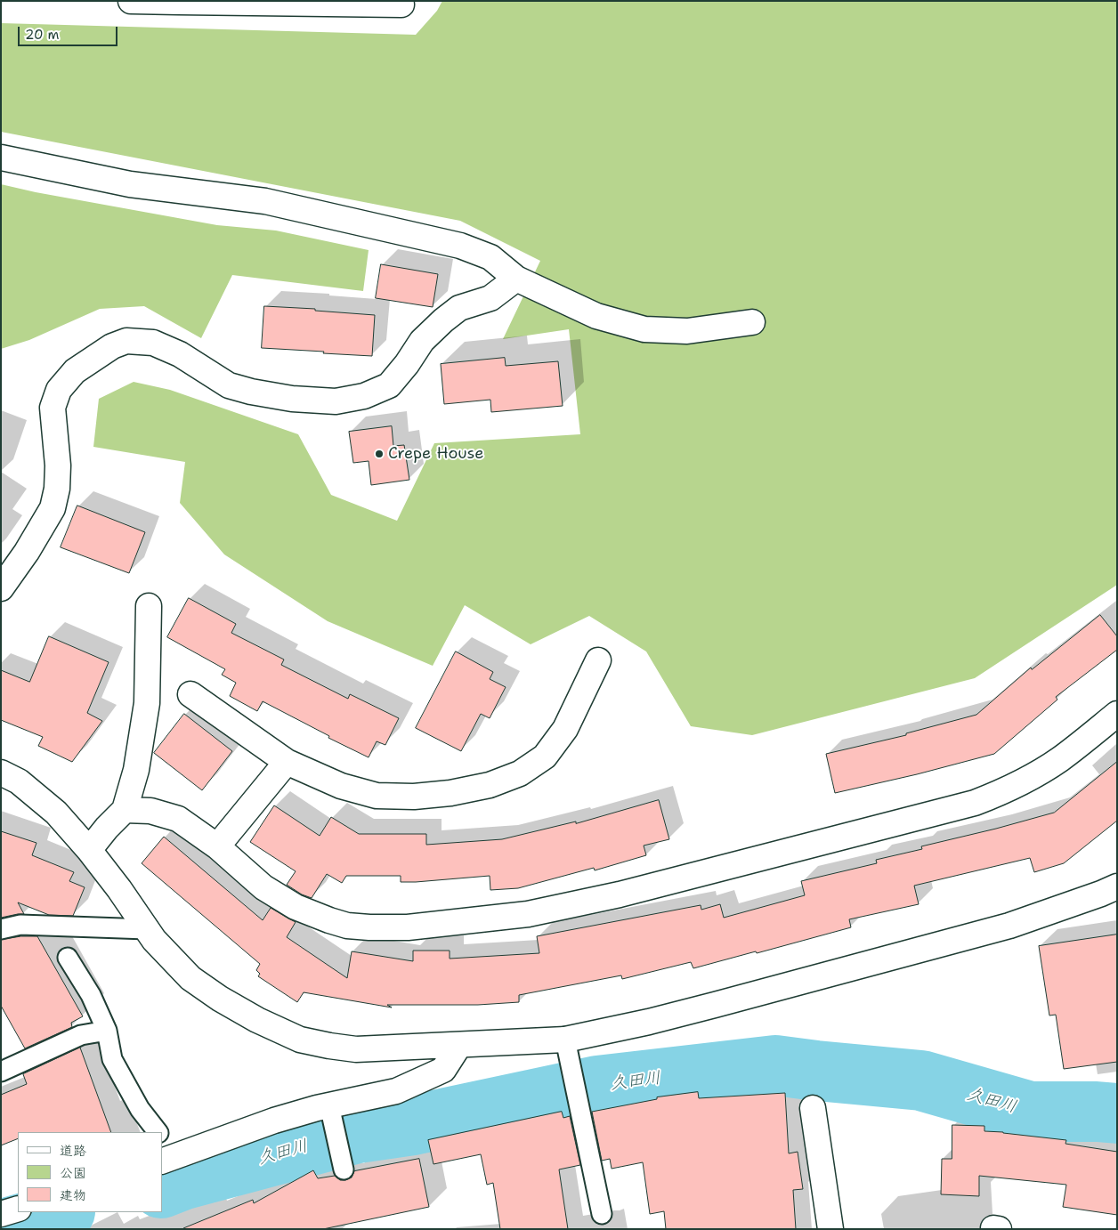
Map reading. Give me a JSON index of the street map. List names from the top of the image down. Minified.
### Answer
{"water":["久田川"],"places":["Crepe House"],"legend":["道路","公園","建物"],"scale_bar":"20 m"}
